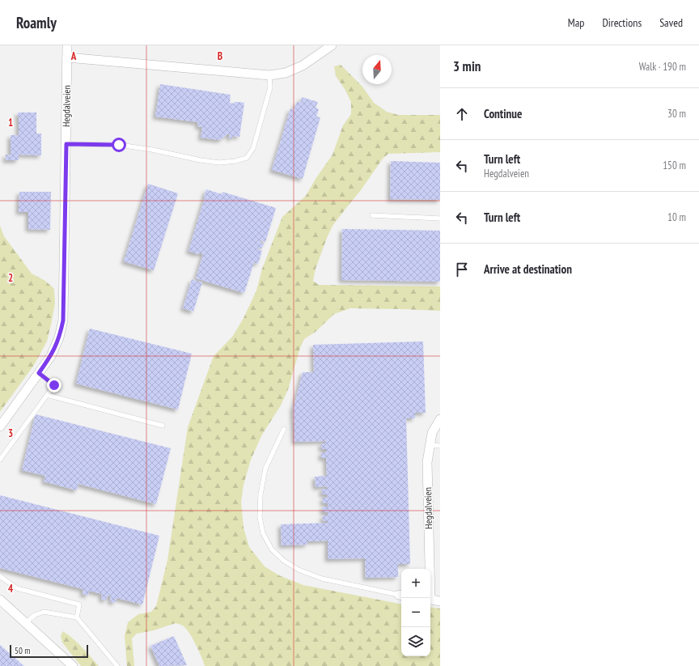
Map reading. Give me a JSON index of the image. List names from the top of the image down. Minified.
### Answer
{"streets":{"street":["Hegdalveien"]},"scale_bar":"50 m","north":"top","page":{"header":"Roamly","nav":["Map","Directions","Saved"],"heading":["3 min","Walk · 190 m"],"list":[["Continue","30 m"],["Turn left","Hegdalveien","150 m"],["Turn left","10 m"],"Arrive at destination"],"map_buttons":["+","−"],"scale":"50 m"},"grid":{"columns":["A","B"],"rows":["1","2","3","4"]}}
